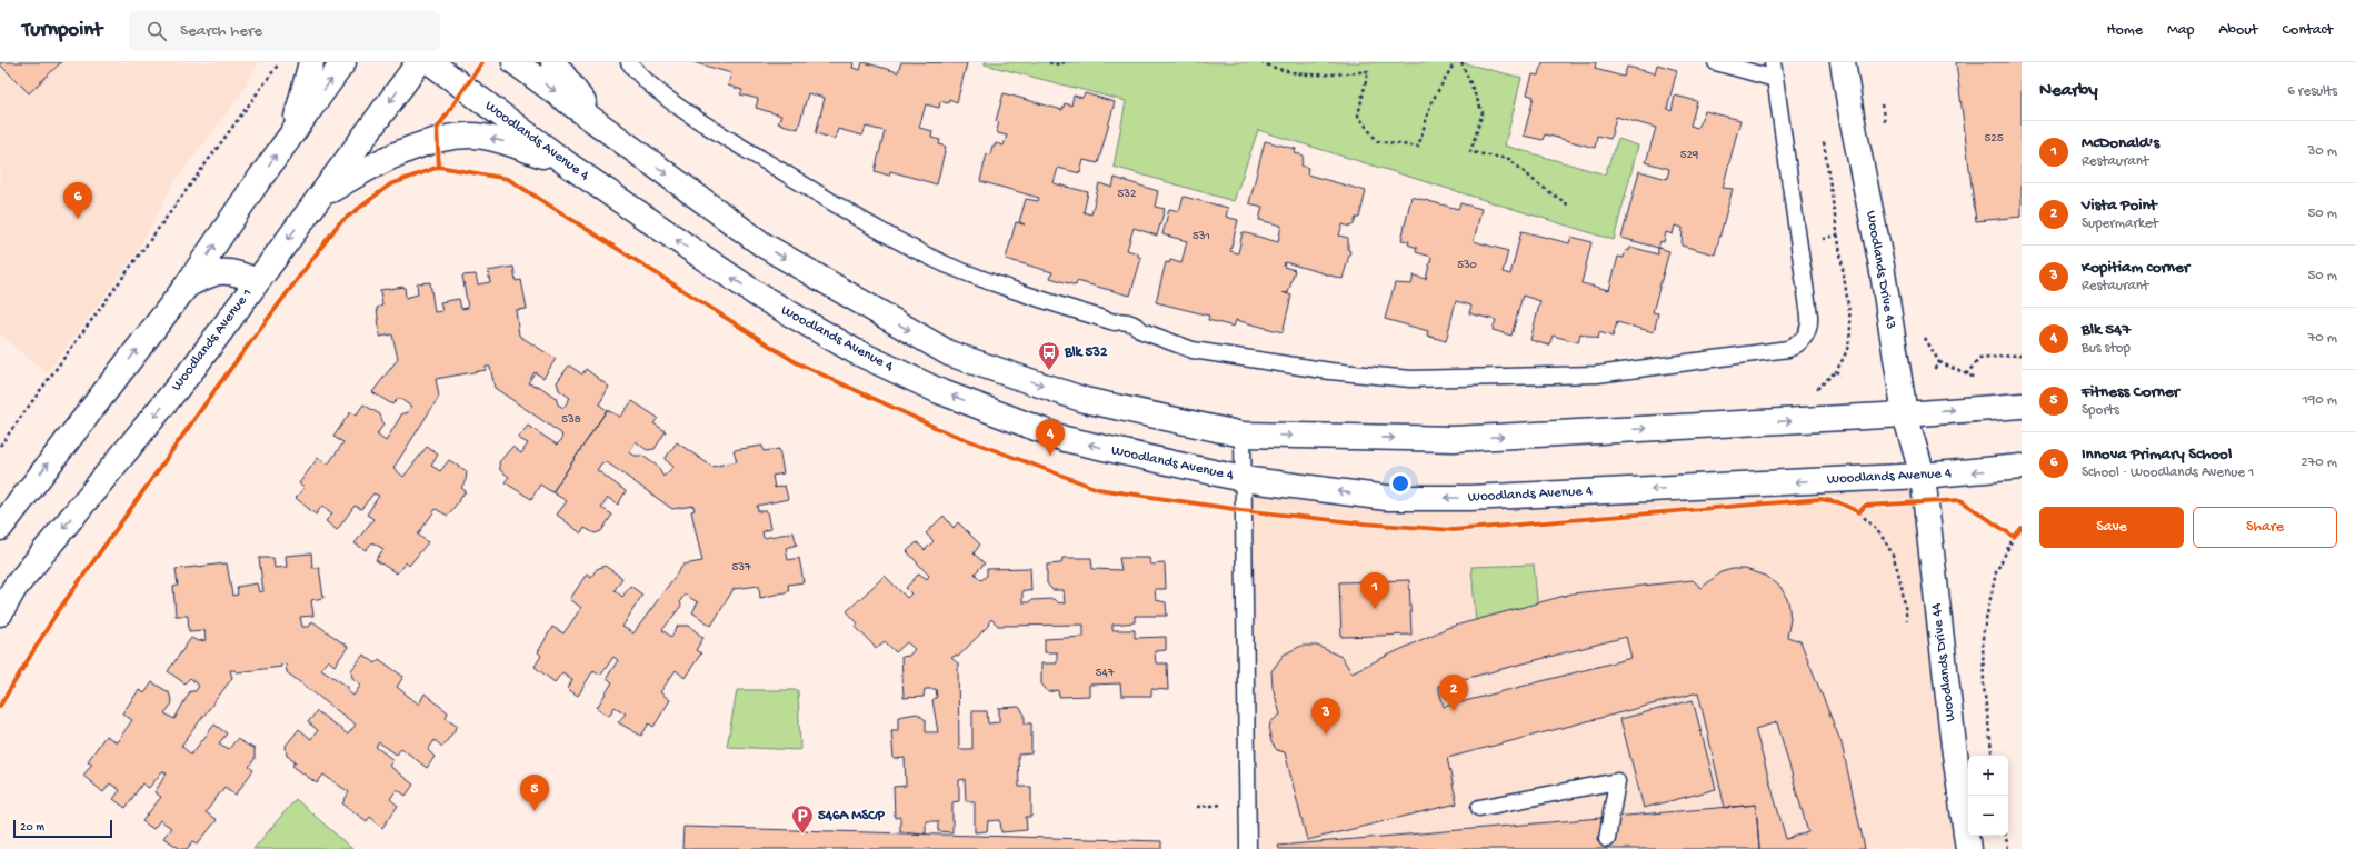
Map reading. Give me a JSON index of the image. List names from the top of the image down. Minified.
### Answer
{"streets":{"street":["Woodlands Avenue 4","Woodlands Drive 43","Woodlands Avenue 1","Woodlands Drive 44"]},"crossings":[["Woodlands Avenue 4","Woodlands Drive 43"],["Woodlands Avenue 4","Woodlands Drive 44"],["Woodlands Drive 43","Woodlands Drive 44"]],"places":{"bus stop":["Blk 532"],"parking":["546A MSCP"]},"house_numbers":["525","529","532","531","530","538","537","547"],"scale_bar":"20 m","page":{"header":"Turnpoint","search":"Search here","nav":["Home","Map","About","Contact"],"heading":["Nearby","6 results"],"list":[{"mark":"1","name":"McDonald's","note":"Restaurant","value":"30 m"},{"mark":"2","name":"Vista Point","note":"Supermarket","value":"50 m"},{"mark":"3","name":"Kopitiam corner","note":"Restaurant","value":"50 m"},{"mark":"4","name":"Blk 547","note":"Bus stop","value":"70 m"},{"mark":"5","name":"Fitness Corner","note":"Sports","value":"190 m"},{"mark":"6","name":"Innova Primary School","note":"School · Woodlands Avenue 1","value":"270 m"}],"pins":["6","4","1","2","3","5"],"buttons":["Save","Share"],"map_buttons":["+","−"],"scale":"20 m"}}
